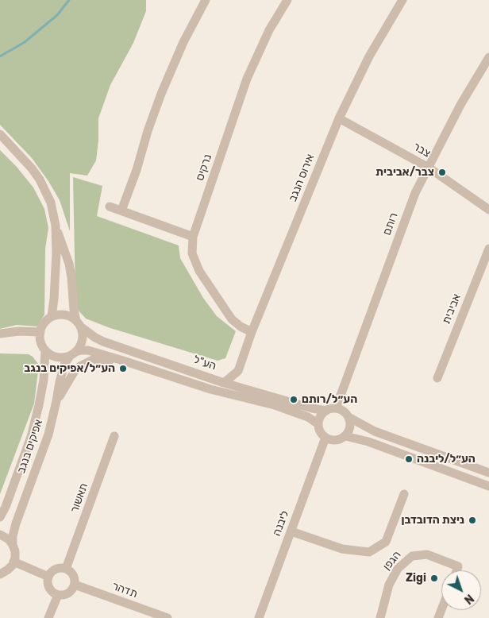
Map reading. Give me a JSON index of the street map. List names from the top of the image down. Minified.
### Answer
{"streets":{"street":["צבר","נרקיס","אירוס הנגב","רותם","אביבית","הע\"ל","אפיקים בנגב","תאשור","ליבנה","הגפן","תדהר"]},"crossings":[["צבר","אירוס הנגב"],["צבר","רותם"],["נרקיס","אירוס הנגב"],["רותם","הע\"ל"],["רותם","ליבנה"],["הע\"ל","אפיקים בנגב"],["הע\"ל","ליבנה"],["תאשור","תדהר"]],"places":["צבר/אביבית","הע״ל/אפיקים בנגב","הע״ל/רותם","הע״ל/ליבנה","ניצת הדובדבן","Zigi"],"north":"bottom right"}
